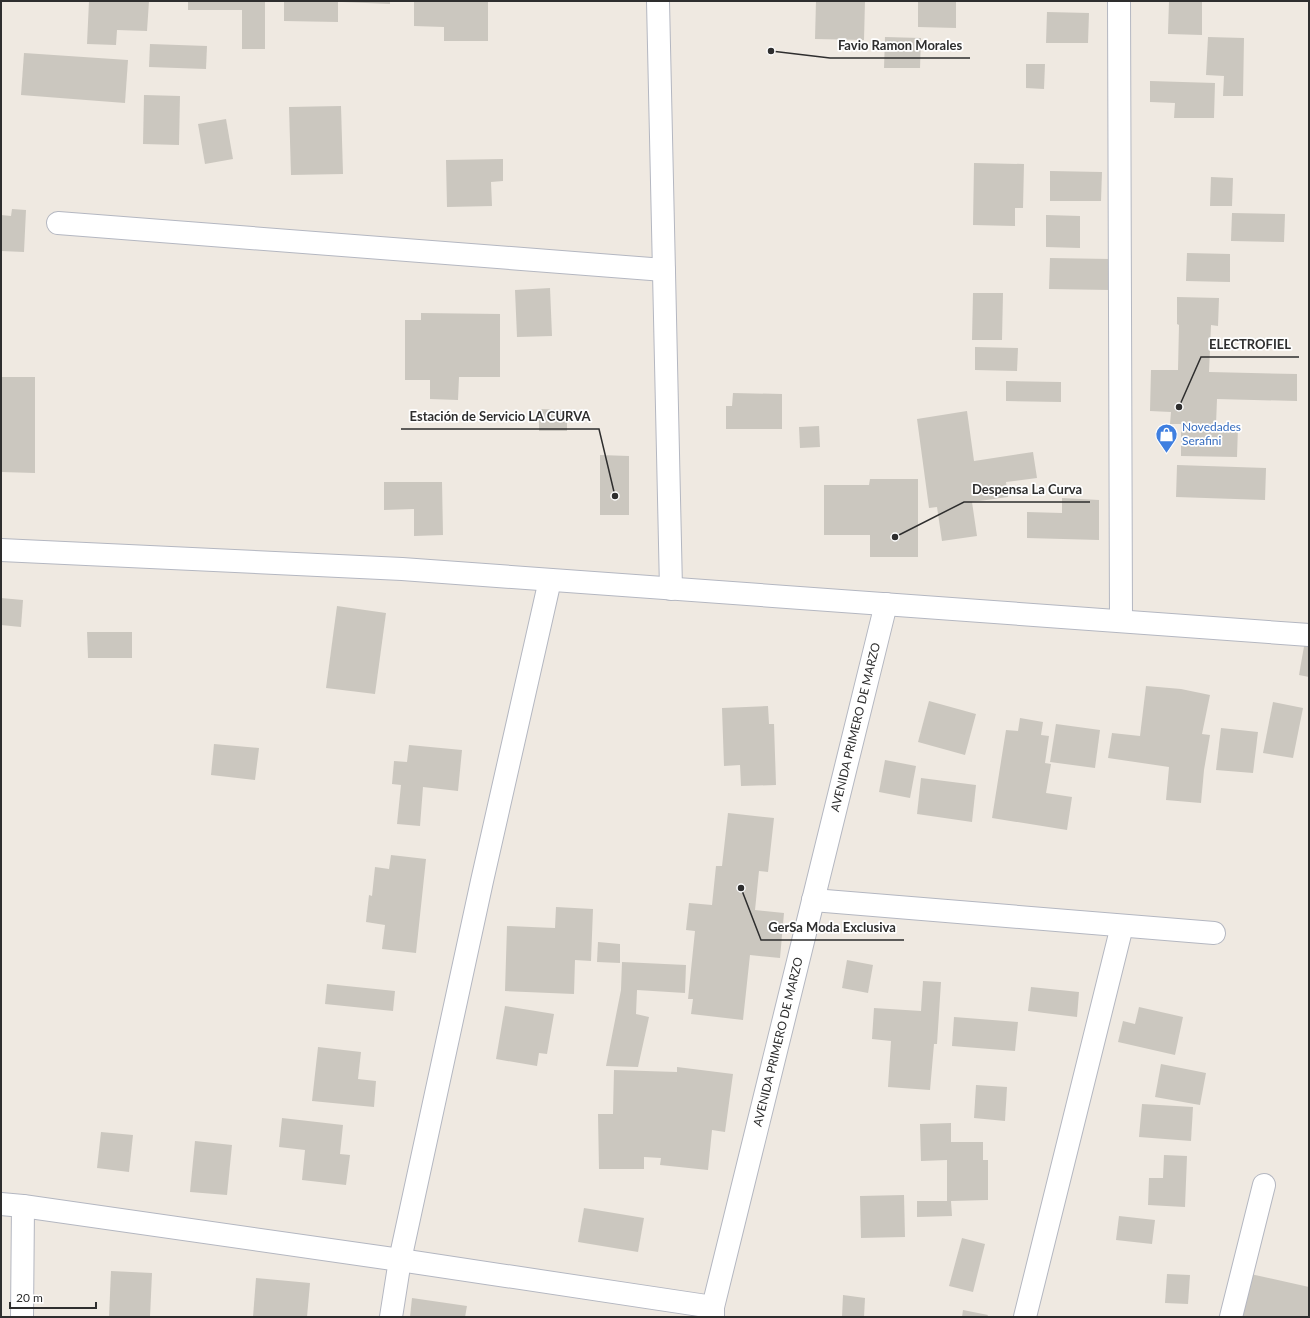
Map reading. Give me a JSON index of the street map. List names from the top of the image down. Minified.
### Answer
{"streets":{"street":["AVENIDA PRIMERO DE MARZO"]},"places":{"other":["Favio Ramon Morales","ELECTROFIEL","Estación de Servicio LA CURVA","Despensa La Curva","GerSa Moda Exclusiva"],"shop":["Novedades Serafini"]},"scale_bar":"20 m"}
